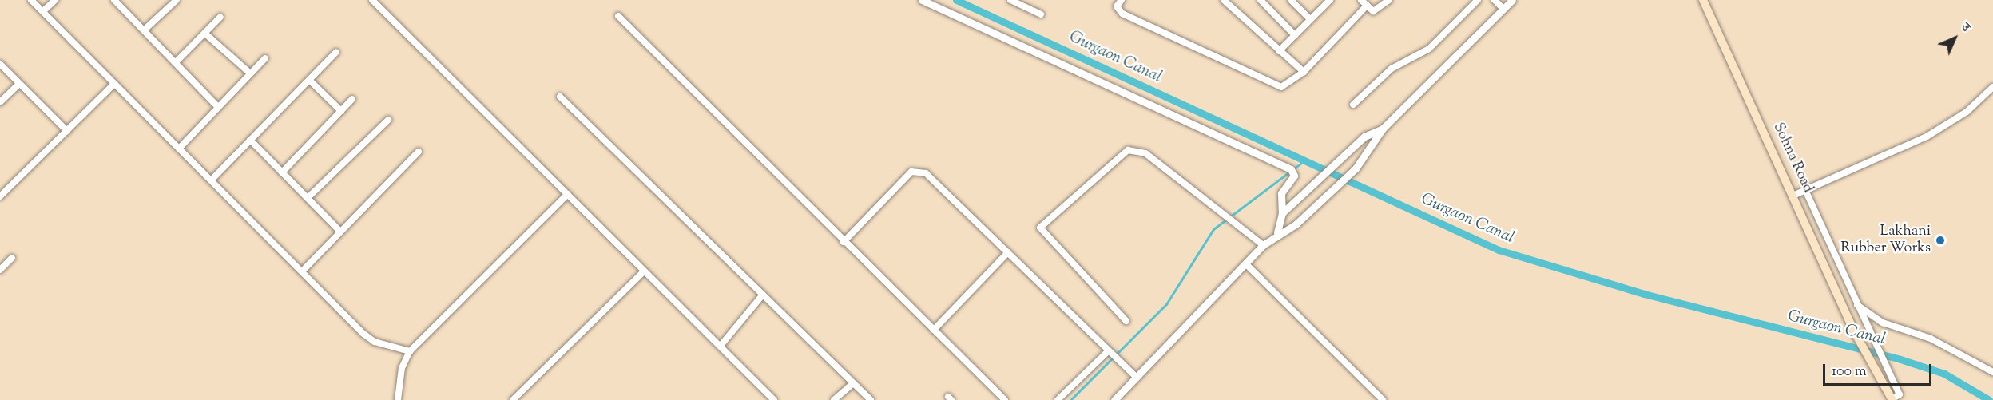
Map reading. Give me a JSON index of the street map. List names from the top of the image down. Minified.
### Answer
{"streets":{"main road":["Sohna Road"]},"water":["Gurgaon Canal"],"places":["Lakhani Rubber Works"],"scale_bar":"100 m","north":"top right"}
